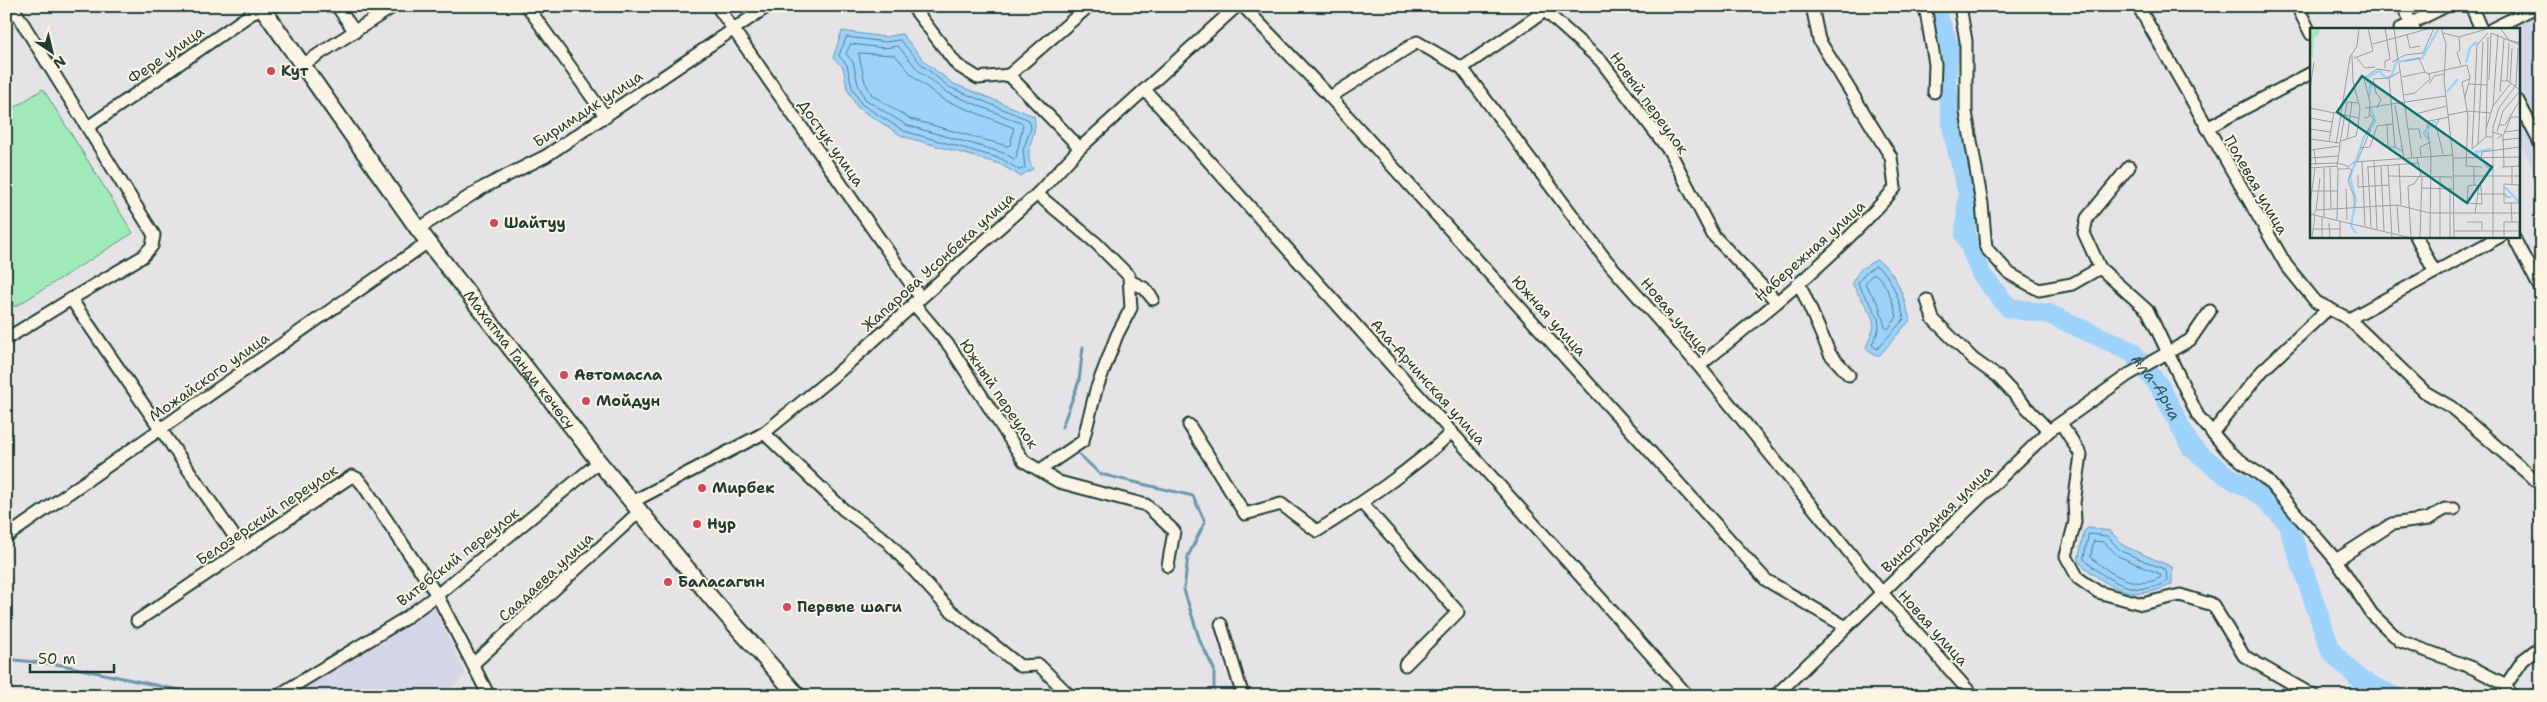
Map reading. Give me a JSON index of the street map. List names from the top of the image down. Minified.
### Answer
{"streets":{"main road":["Махатма Ганди көчөсү"],"street":["Фере улица","Новый переулок","Биримдик улица","Достук улица","Полевая улица","Набережная улица","Жапарова Усонбека улица","Южная улица","Новая улица","Можайского улица","Ала-Арчинская улица","Южный переулок","Белозерский переулок","Виноградная улица","Витебский переулок","Саадаева улица"]},"crossings":[["Фере улица","Махатма Ганди көчөсү"],["Новый переулок","Набережная улица"],["Новый переулок","Новая улица"],["Биримдик улица","Достук улица"],["Биримдик улица","Махатма Ганди көчөсү"],["Достук улица","Жапарова Усонбека улица"],["Достук улица","Южный переулок"],["Набережная улица","Новая улица"],["Жапарова Усонбека улица","Махатма Ганди көчөсү"],["Жапарова Усонбека улица","Ала-Арчинская улица"],["Жапарова Усонбека улица","Южный переулок"],["Жапарова Усонбека улица","Саадаева улица"],["Южная улица","Новая улица"],["Южная улица","Виноградная улица"],["Новая улица","Виноградная улица"],["Махатма Ганди көчөсү","Можайского улица"],["Махатма Ганди көчөсү","Витебский переулок"],["Махатма Ганди көчөсү","Саадаева улица"],["Белозерский переулок","Витебский переулок"],["Белозерский переулок","Саадаева улица"]],"water":["Ала-Арча"],"places":["Кут","Шайтуу","Автомасла","Мойдун","Мирбек","Нур","Баласагын","Первые шаги"],"scale_bar":"50 m","north":"bottom right"}
